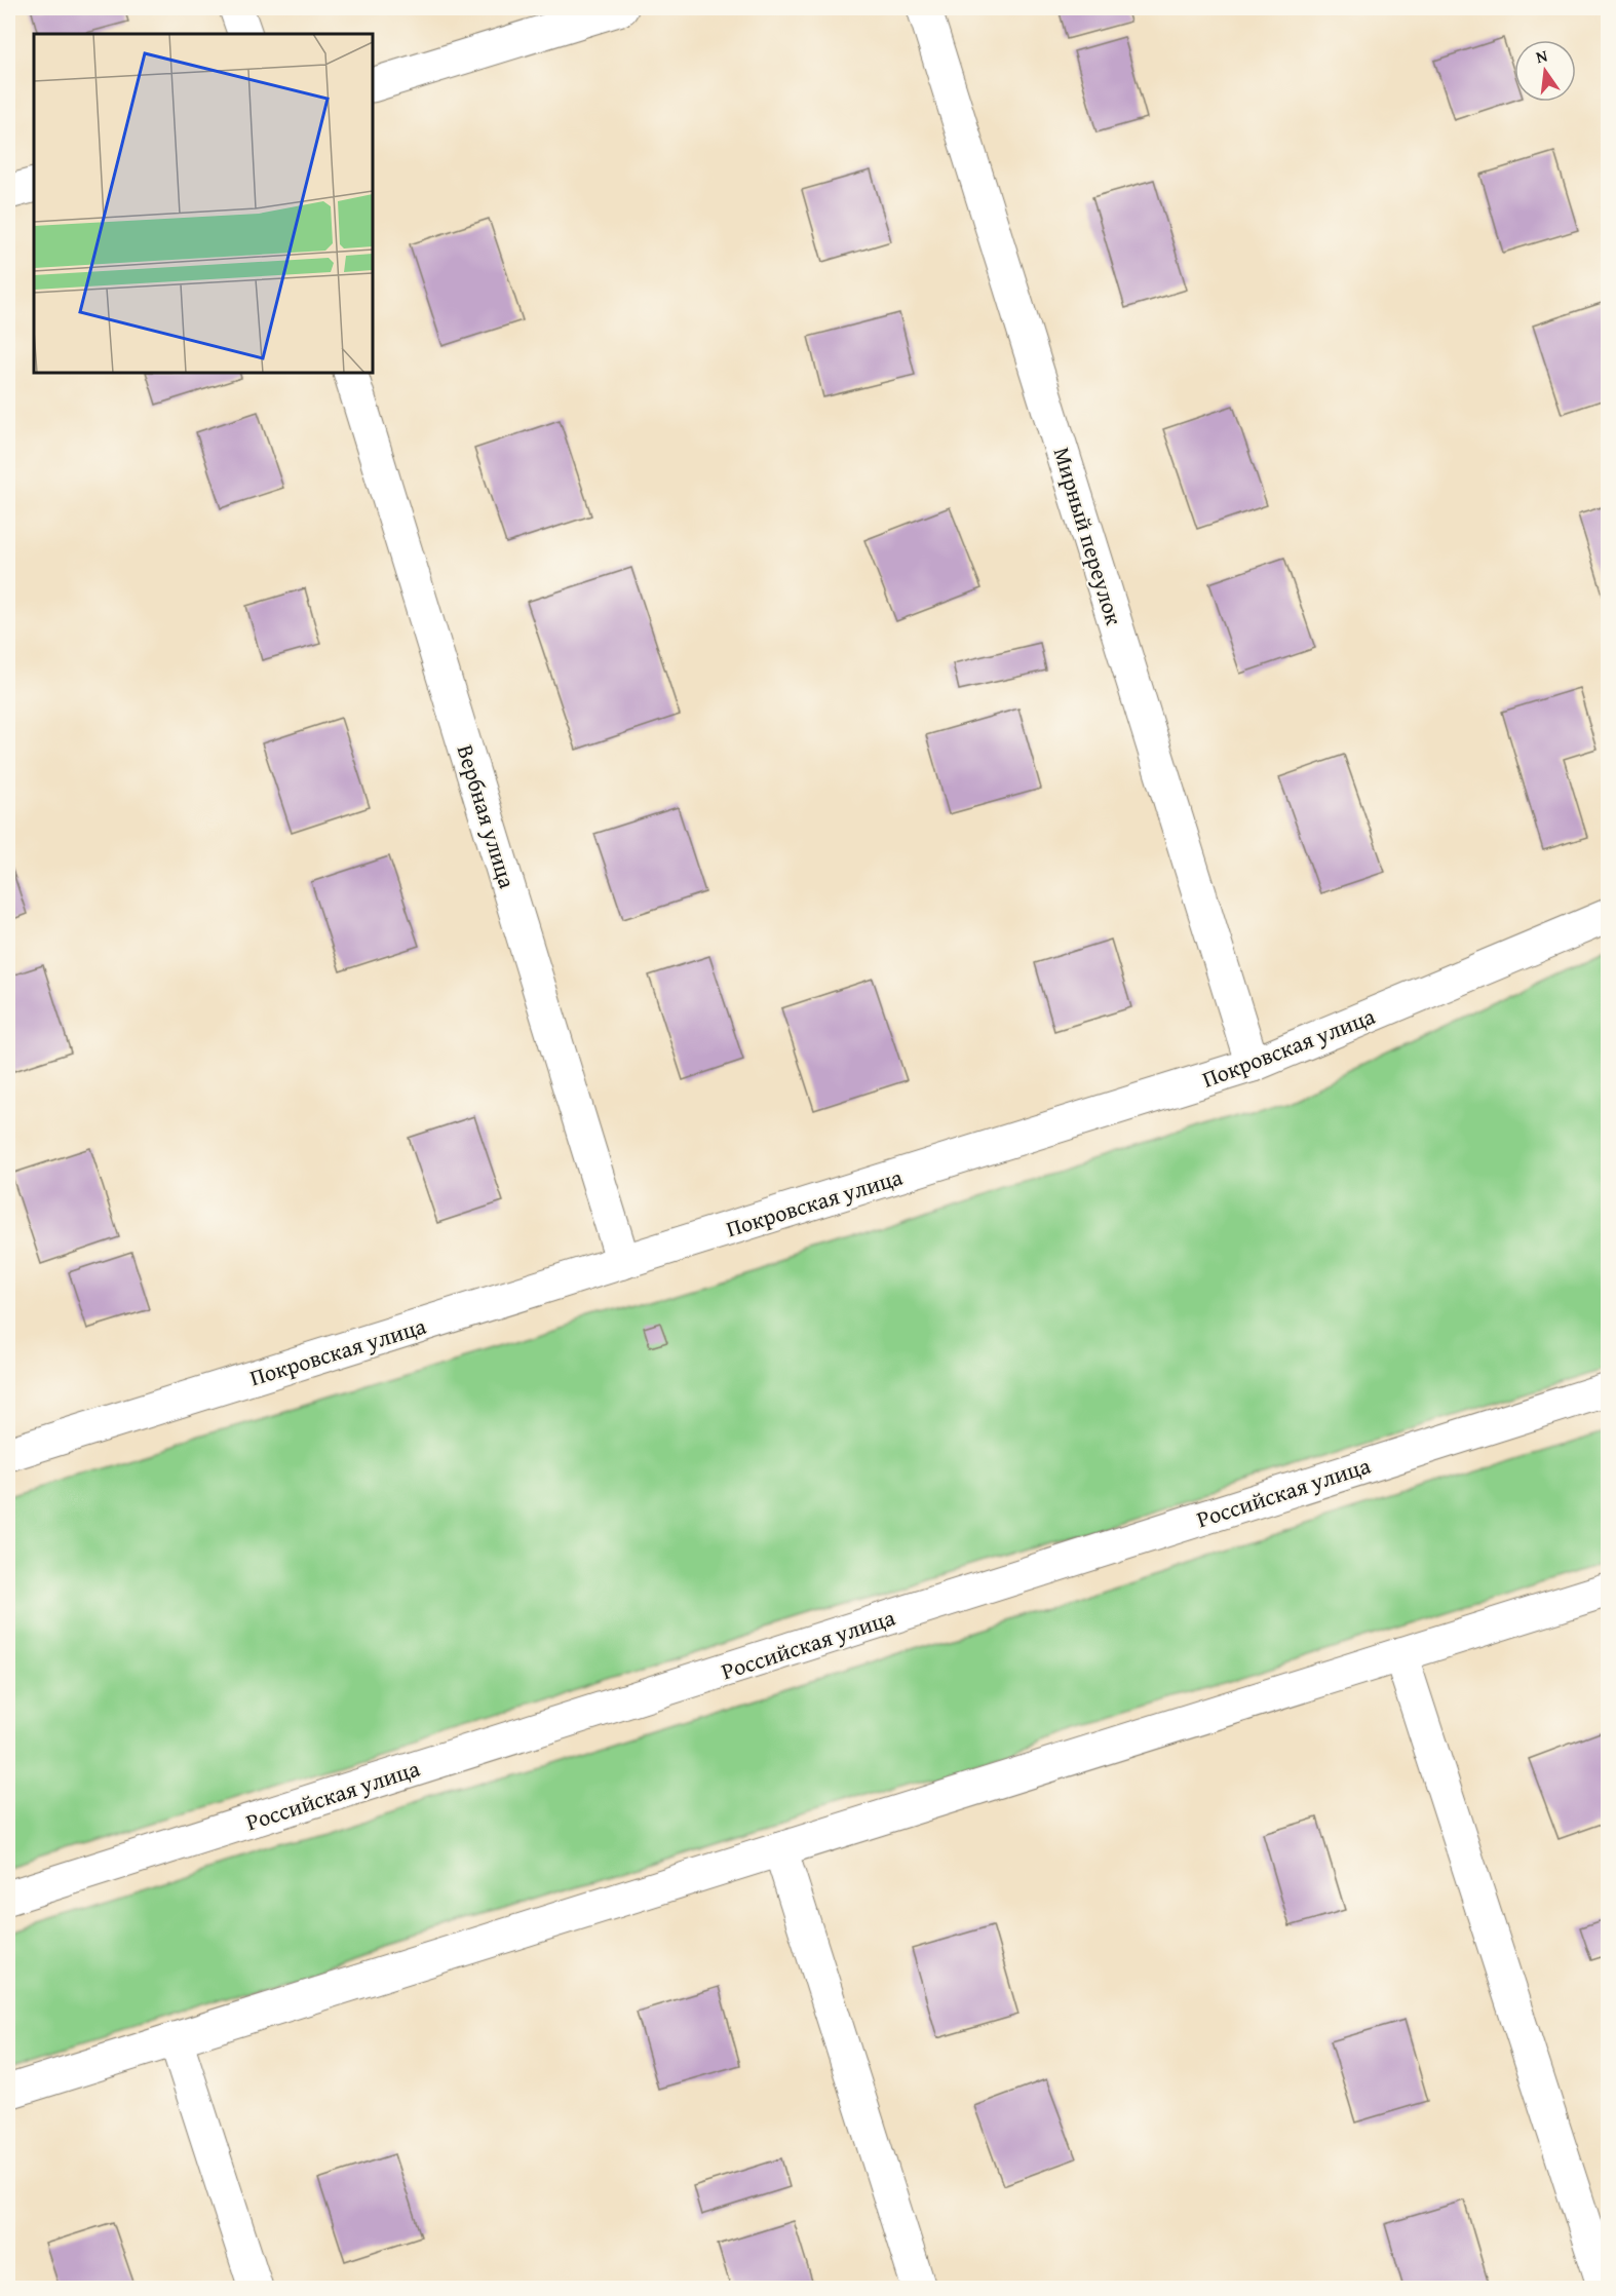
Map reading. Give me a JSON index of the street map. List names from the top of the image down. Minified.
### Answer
{"streets":{"street":["Мирный переулок","Вербная улица","Покровская улица","Российская улица"]},"crossings":[["Мирный переулок","Покровская улица"],["Вербная улица","Покровская улица"]],"north":"top"}
